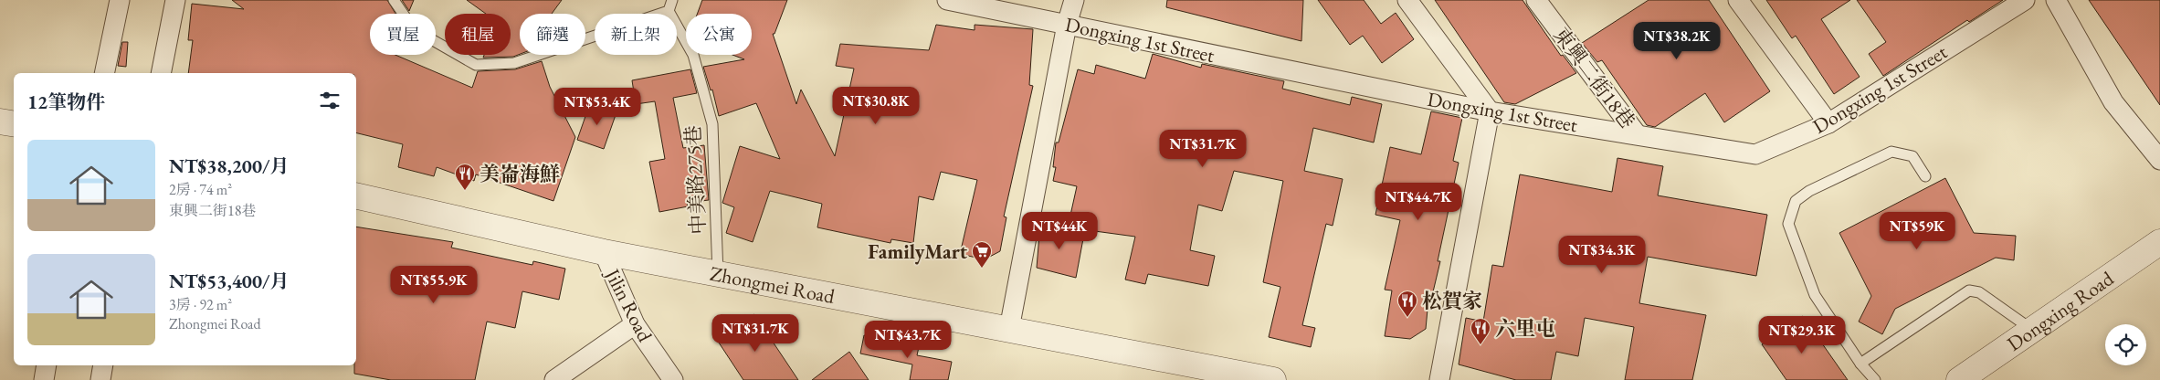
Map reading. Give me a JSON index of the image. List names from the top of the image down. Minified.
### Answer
{"streets":{"street":["Dongxing 1st Street","東興二街18巷","Zhongmei Road","Jilin Road","Dongxing Road"],"lane":["中美路275巷"]},"crossings":[["Dongxing 1st Street","東興二街18巷"],["中美路275巷","Zhongmei Road"],["Zhongmei Road","Jilin Road"]],"places":{"restaurant":["美崙海鮮","松賀家","六里屯"],"supermarket":["FamilyMart"]},"page":{"chip":["買屋","租屋","篩選","新上架","公寓"],"price":["NT$38.2K","NT$30.8K","NT$53.4K","NT$31.7K","NT$44.7K","NT$44K","NT$59K","NT$34.3K","NT$55.9K","NT$31.7K","NT$29.3K","NT$43.7K"],"heading":"12筆物件","list":[{"name":"NT$38,200/月","note":"2房 · 74 m² · 東興二街18巷"},{"name":"NT$53,400/月","note":"3房 · 92 m² · Zhongmei Road"}]}}
